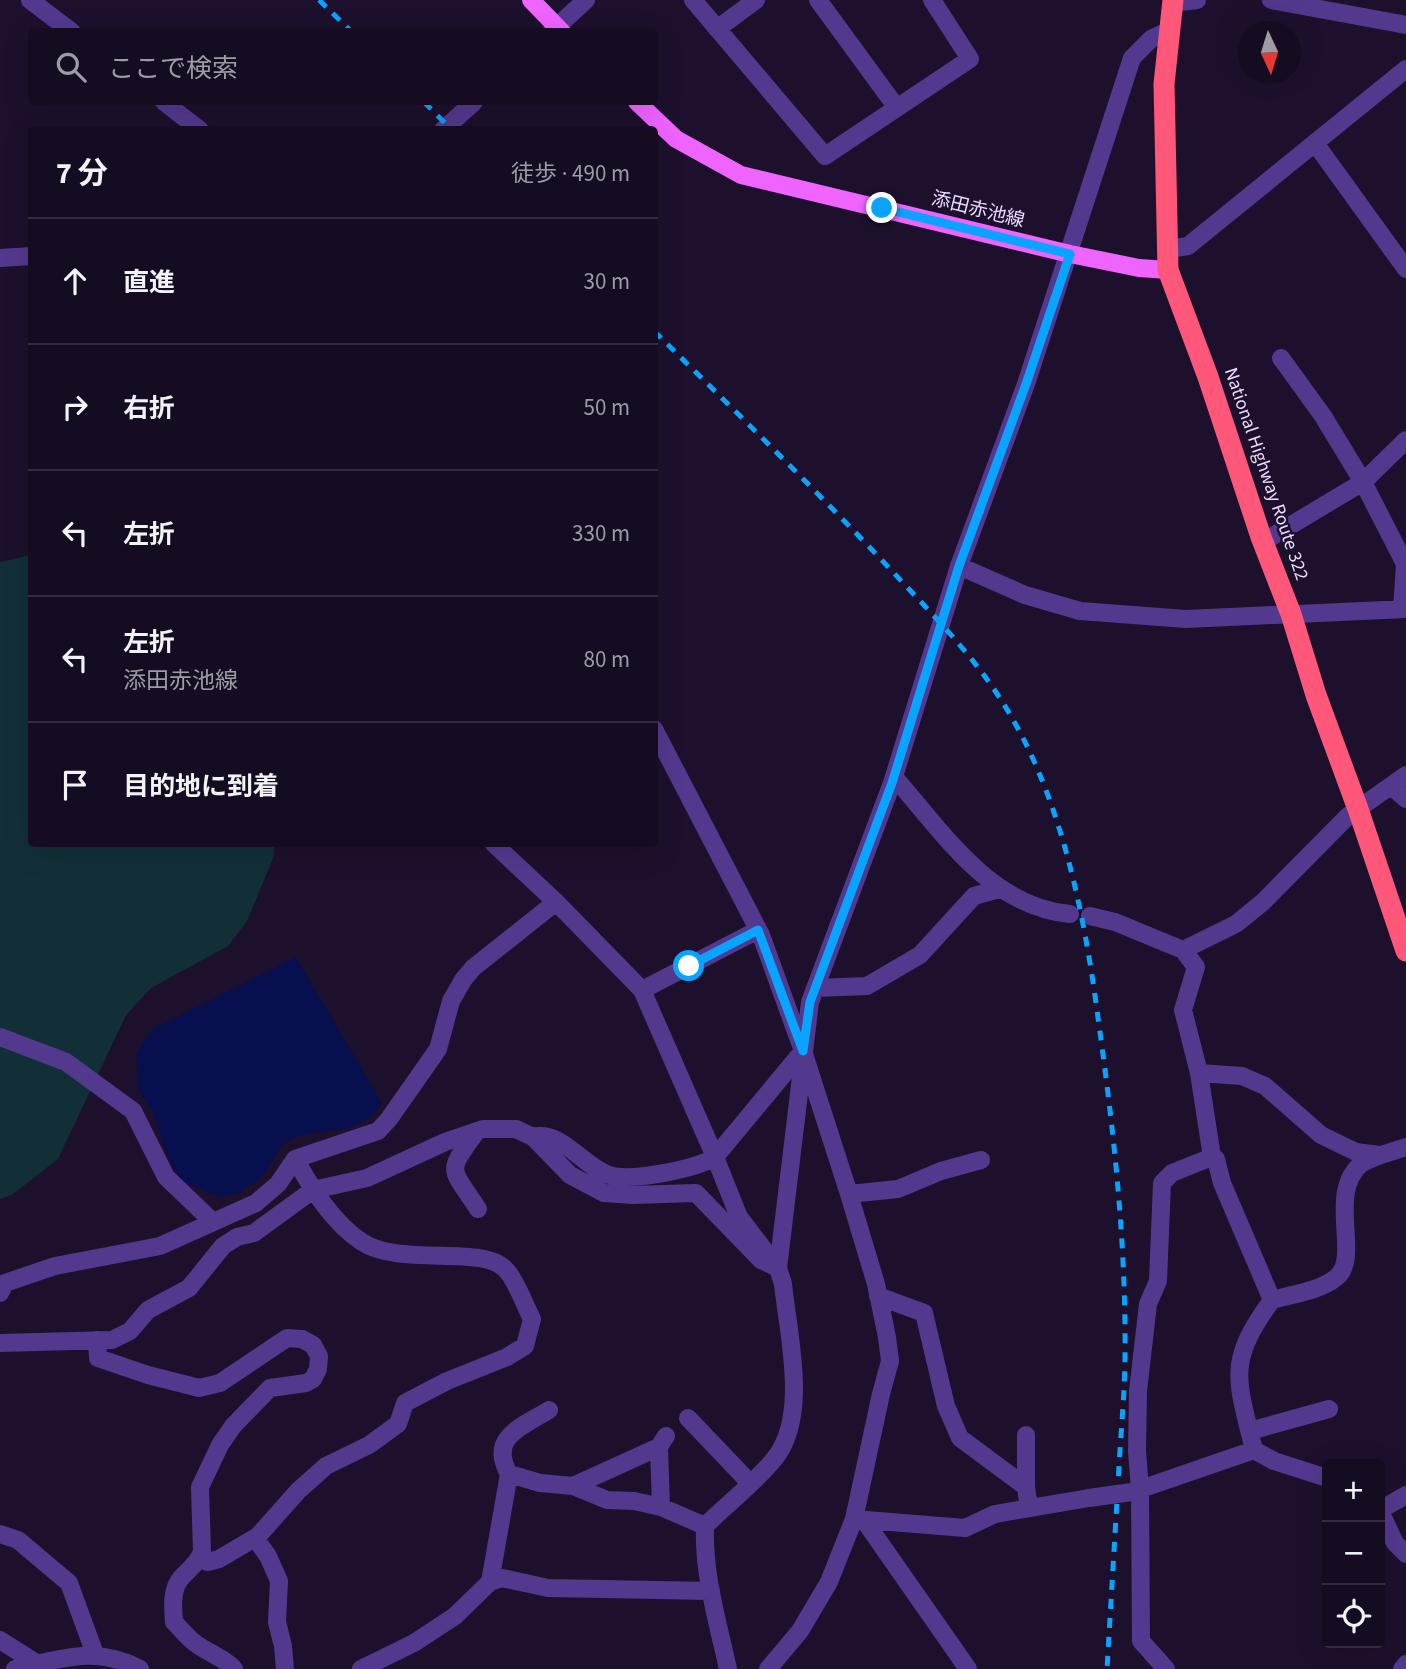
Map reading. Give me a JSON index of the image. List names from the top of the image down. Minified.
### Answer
{"streets":{"highway":["National Highway Route 322"],"main road":["添田赤池線"]},"crossings":[["添田赤池線","National Highway Route 322"]],"north":"bottom","page":{"search":"ここで検索","heading":["7 分","徒歩 · 490 m"],"list":[["直進","30 m"],["右折","50 m"],["左折","330 m"],["左折","添田赤池線","80 m"],"目的地に到着"],"map_buttons":["+","−"]}}
